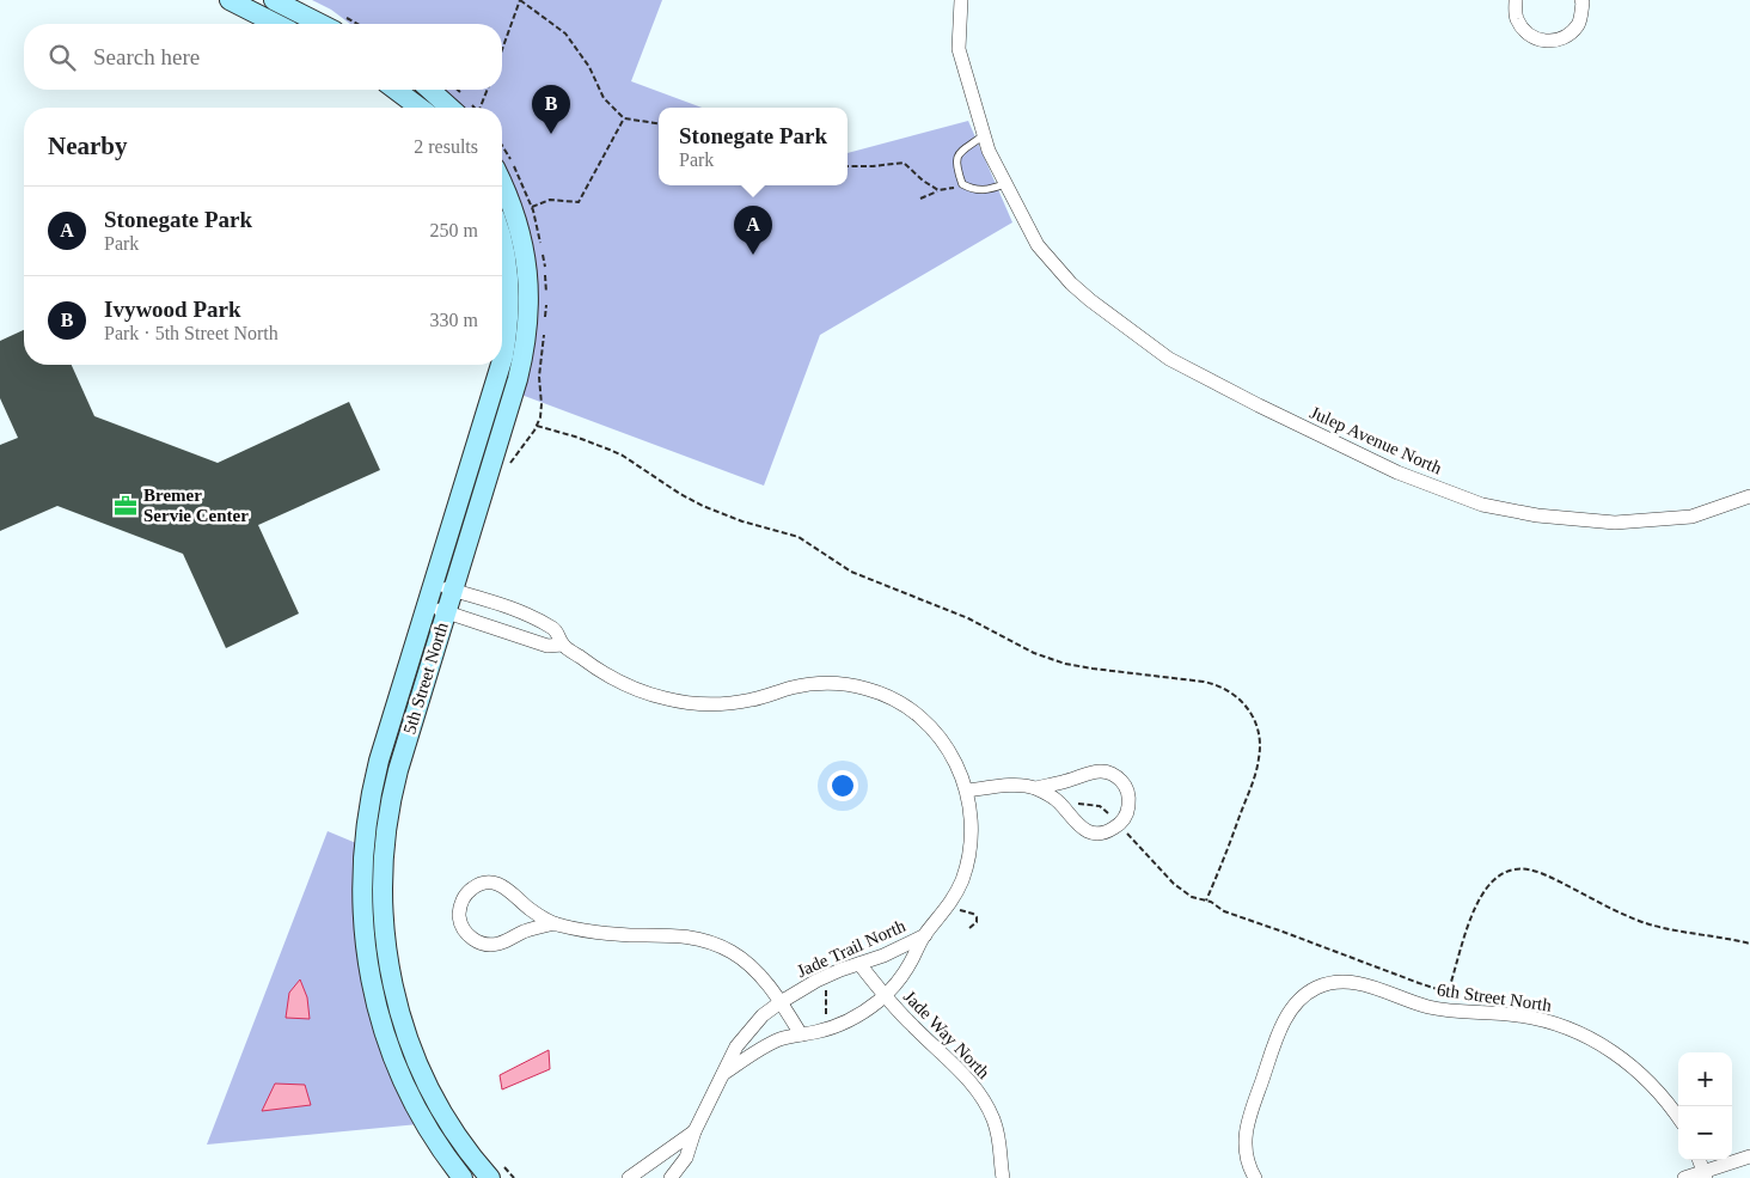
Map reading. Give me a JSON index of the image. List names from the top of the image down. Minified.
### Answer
{"streets":{"street":["Julep Avenue North","5th Street North","Jade Trail North","6th Street North","Jade Way North"]},"crossings":[["Jade Trail North","Jade Way North"]],"places":{"office":["Bremer Servie Center"]},"page":{"search":"Search here","pins":["B","A"],"popup":["Stonegate Park","Park"],"heading":["Nearby","2 results"],"list":[{"mark":"A","name":"Stonegate Park","note":"Park","value":"250 m"},{"mark":"B","name":"Ivywood Park","note":"Park · 5th Street North","value":"330 m"}],"map_buttons":["+","−"]}}
